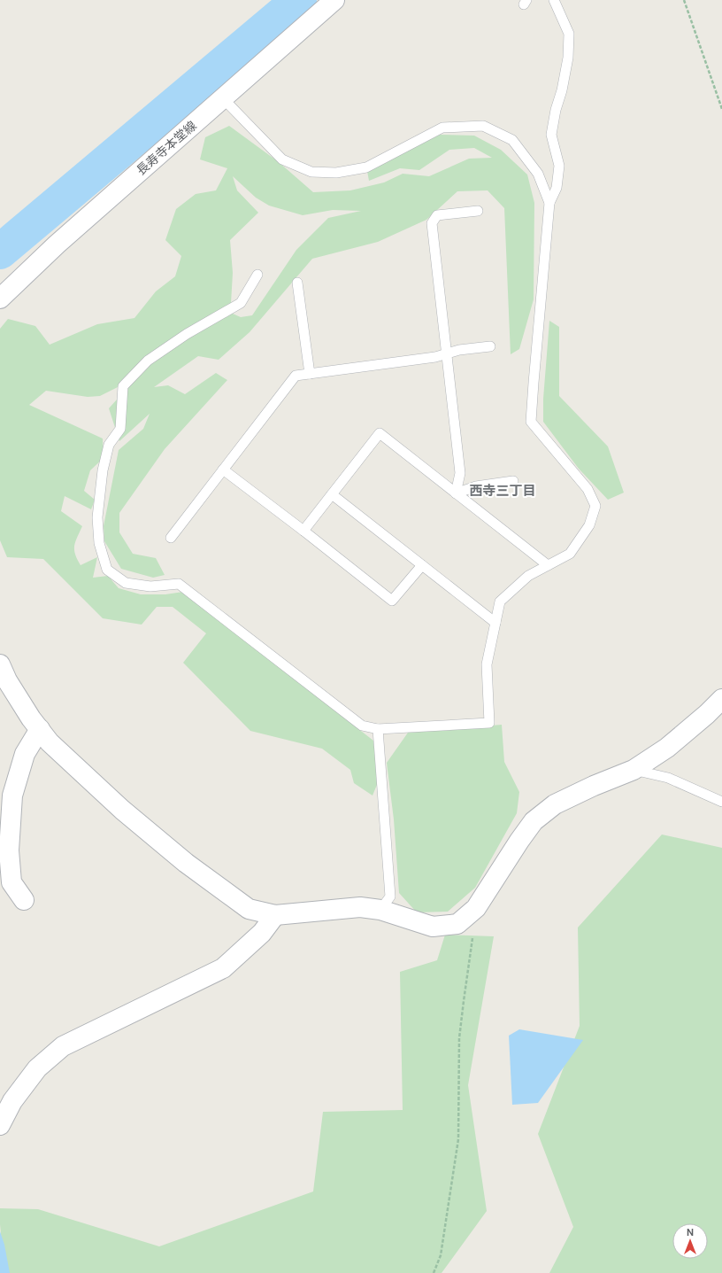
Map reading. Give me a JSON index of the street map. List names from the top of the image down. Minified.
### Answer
{"streets":{"street":["長寿寺本堂線"]},"districts":["西寺三丁目"],"north":"top"}
